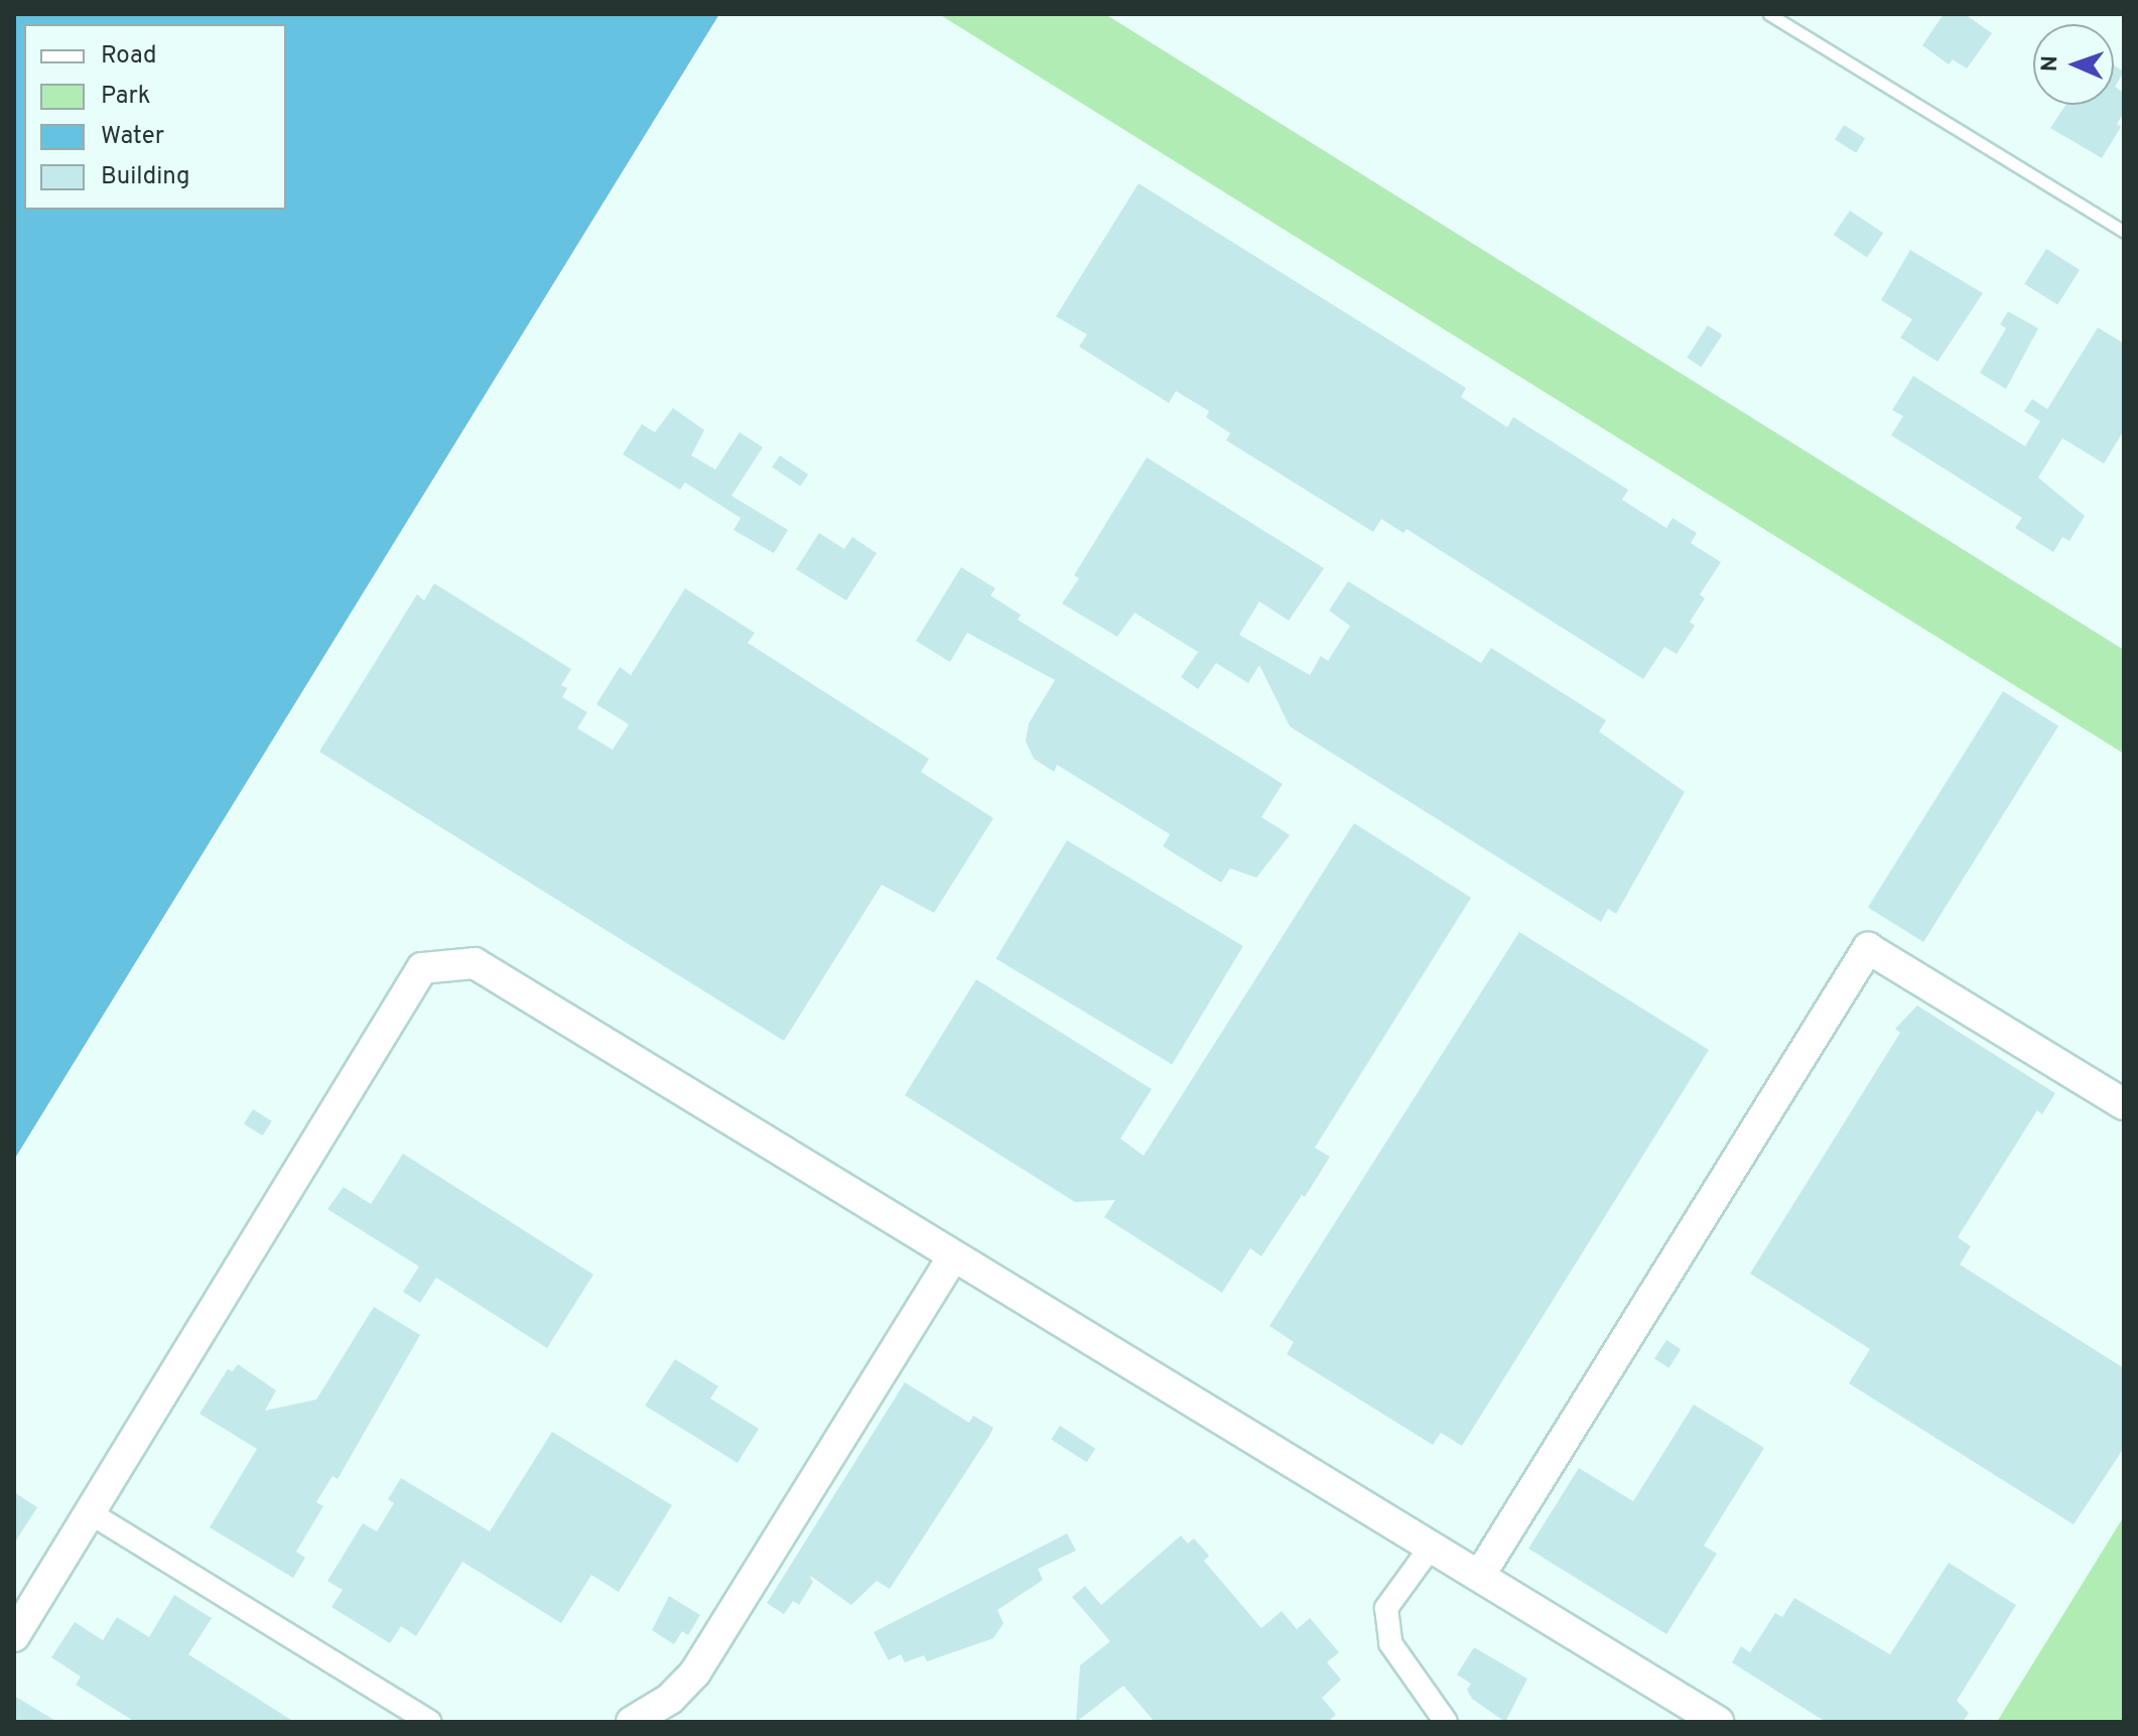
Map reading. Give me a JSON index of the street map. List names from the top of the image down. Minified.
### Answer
{"legend":["Road","Park","Water","Building"],"north":"left"}
